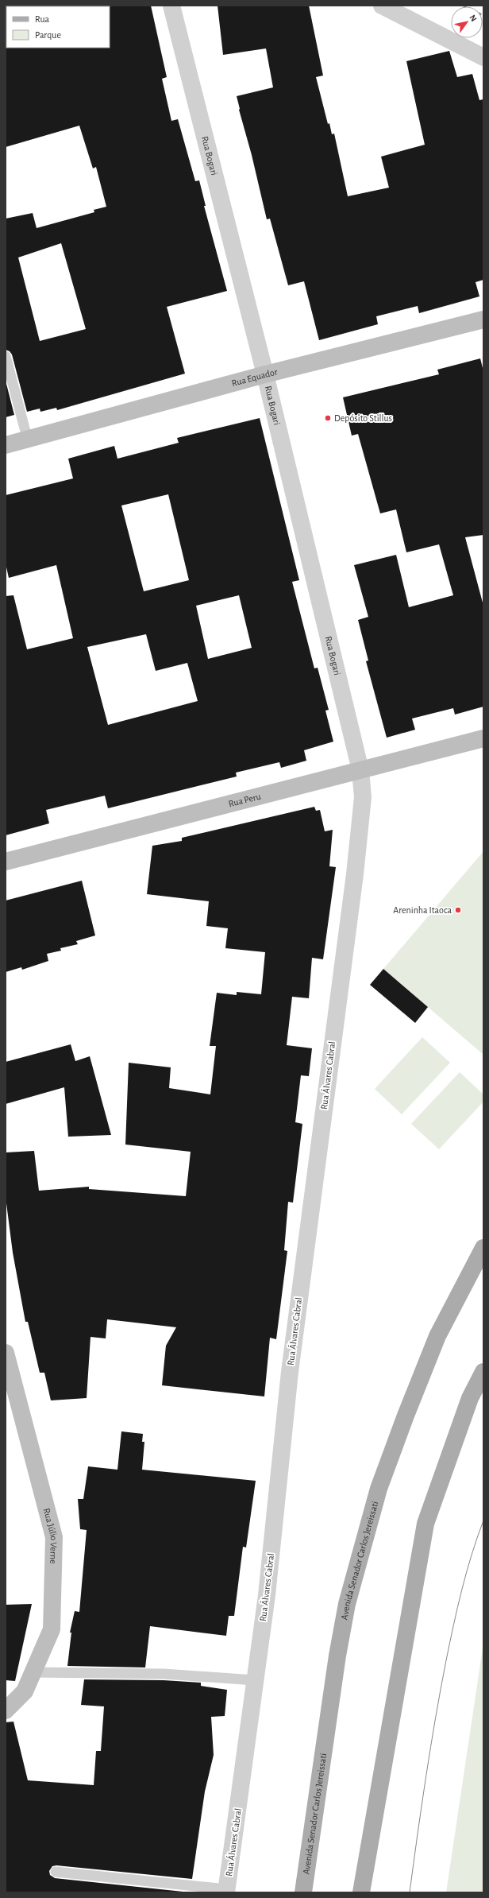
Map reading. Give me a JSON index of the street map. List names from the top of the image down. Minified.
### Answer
{"streets":{"main road":["Avenida Senador Carlos Jereissati"],"street":["Rua Bogari","Rua Equador","Rua Peru","Rua Álvares Cabral","Rua Júlio Verne"]},"crossings":[["Rua Bogari","Rua Equador"],["Rua Bogari","Rua Peru"],["Rua Bogari","Rua Álvares Cabral"],["Rua Peru","Rua Álvares Cabral"]],"places":["Depósito Stillus","Areninha Itaoca"],"legend":["Rua","Parque"],"north":"top right"}
